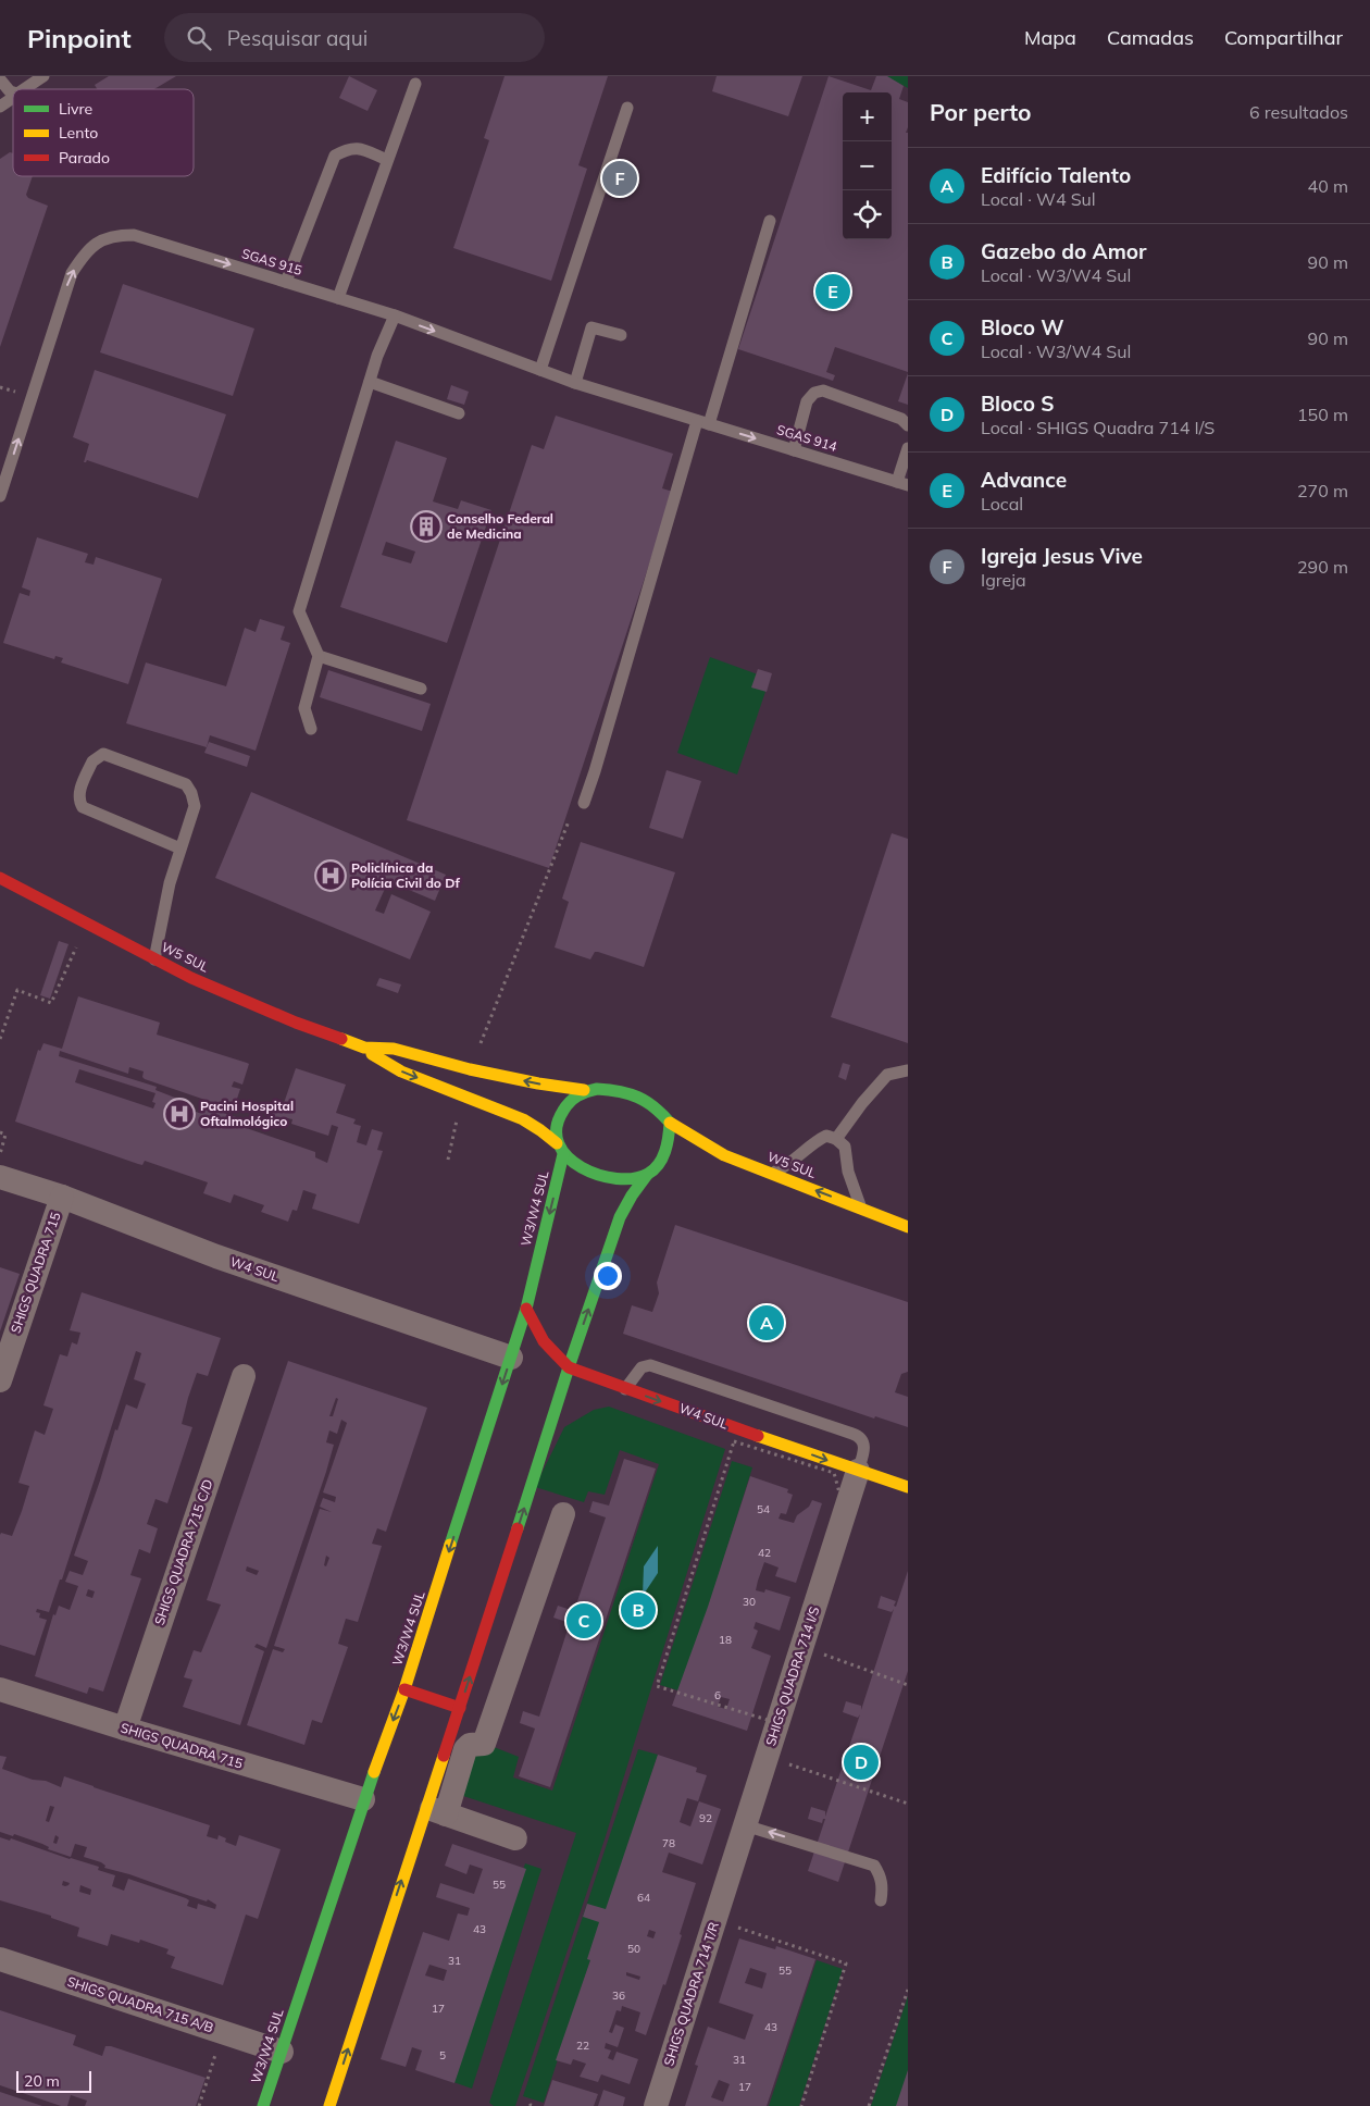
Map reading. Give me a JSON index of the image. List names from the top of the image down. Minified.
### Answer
{"streets":{"main road":["W5 SUL","W3/W4 SUL","W4 SUL"],"street":["SHIGS QUADRA 715","SHIGS QUADRA 715 C/D","SHIGS QUADRA 714 I/S","SHIGS QUADRA 714 T/R","SHIGS QUADRA 715 A/B"],"lane":["SGAS 915","SGAS 914"]},"crossings":[["SGAS 915","SGAS 914"],["W5 SUL","W3/W4 SUL"],["W3/W4 SUL","W4 SUL"],["W3/W4 SUL","SHIGS QUADRA 715"],["W3/W4 SUL","SHIGS QUADRA 715 A/B"],["W4 SUL","SHIGS QUADRA 715"],["W4 SUL","SHIGS QUADRA 714 I/S"],["SHIGS QUADRA 715","SHIGS QUADRA 715 C/D"],["SHIGS QUADRA 714 I/S","SHIGS QUADRA 714 T/R"]],"one_way":["SGAS 914"],"places":{"building":["Conselho Federal de Medicina"],"hospital":["Policlínica da Polícia Civil do Df","Pacini Hospital Oftalmológico"]},"house_numbers":["54","42","30","18","6","92","78","55","64","43","50","31","55","36","17","43","22","5","31","17"],"legend":["Livre","Lento","Parado"],"scale_bar":"20 m","page":{"header":"Pinpoint","search":"Pesquisar aqui","nav":["Mapa","Camadas","Compartilhar"],"heading":["Por perto","6 resultados"],"map_buttons":["+","−"],"list":[{"mark":"A","name":"Edifício Talento","note":"Local · W4 Sul","value":"40 m"},{"mark":"B","name":"Gazebo do Amor","note":"Local · W3/W4 Sul","value":"90 m"},{"mark":"C","name":"Bloco W","note":"Local · W3/W4 Sul","value":"90 m"},{"mark":"D","name":"Bloco S","note":"Local · SHIGS Quadra 714 I/S","value":"150 m"},{"mark":"E","name":"Advance","note":"Local","value":"270 m"},{"mark":"F","name":"Igreja Jesus Vive","note":"Igreja","value":"290 m"}],"pins":["F","E","A","B","C","D"],"scale":"20 m"}}
